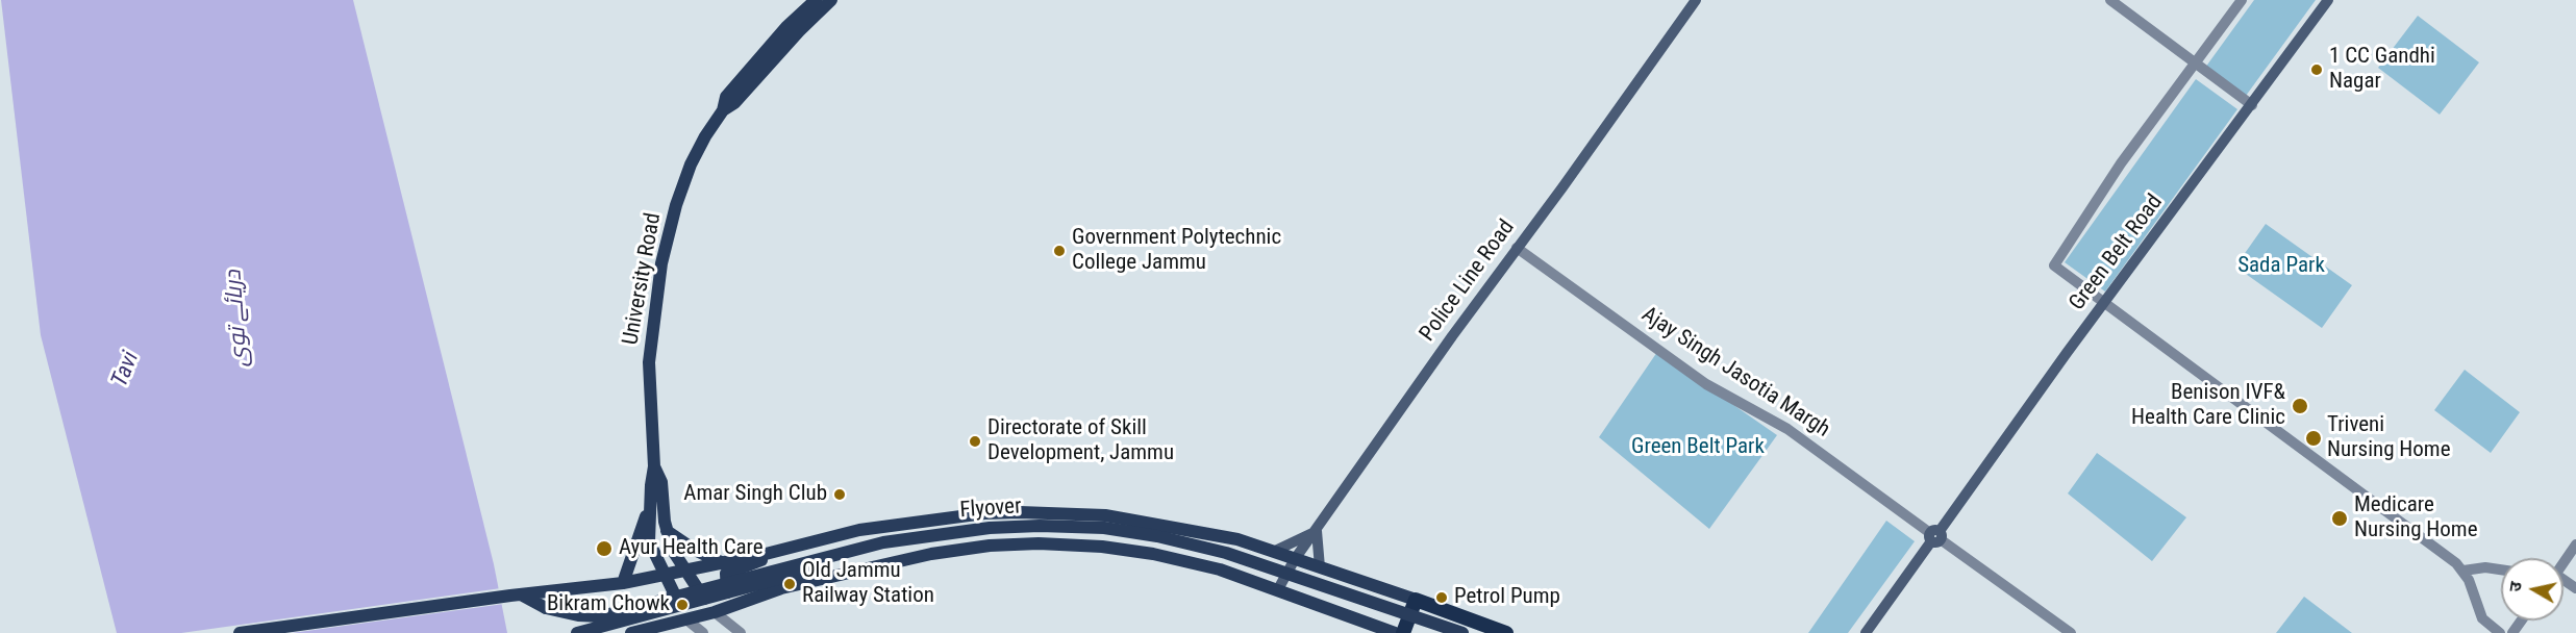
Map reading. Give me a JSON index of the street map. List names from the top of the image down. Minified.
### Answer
{"streets":{"main road":["Green Belt Road","University Road","Police Line Road","Flyover"],"street":["Ajay Singh Jasotia Margh"]},"crossings":[["Green Belt Road","Ajay Singh Jasotia Margh"],["Police Line Road","Ajay Singh Jasotia Margh"]],"water":["دریائے توی","Tavi"],"parks":["Sada Park","Green Belt Park"],"places":["1 CC Gandhi Nagar","Government Polytechnic College Jammu","Benison IVF& Health Care Clinic","Triveni Nursing Home","Directorate of Skill Development, Jammu","Amar Singh Club","Medicare Nursing Home","Ayur Health Care","Old Jammu Railway Station","Petrol Pump","Bikram Chowk"],"north":"left"}
